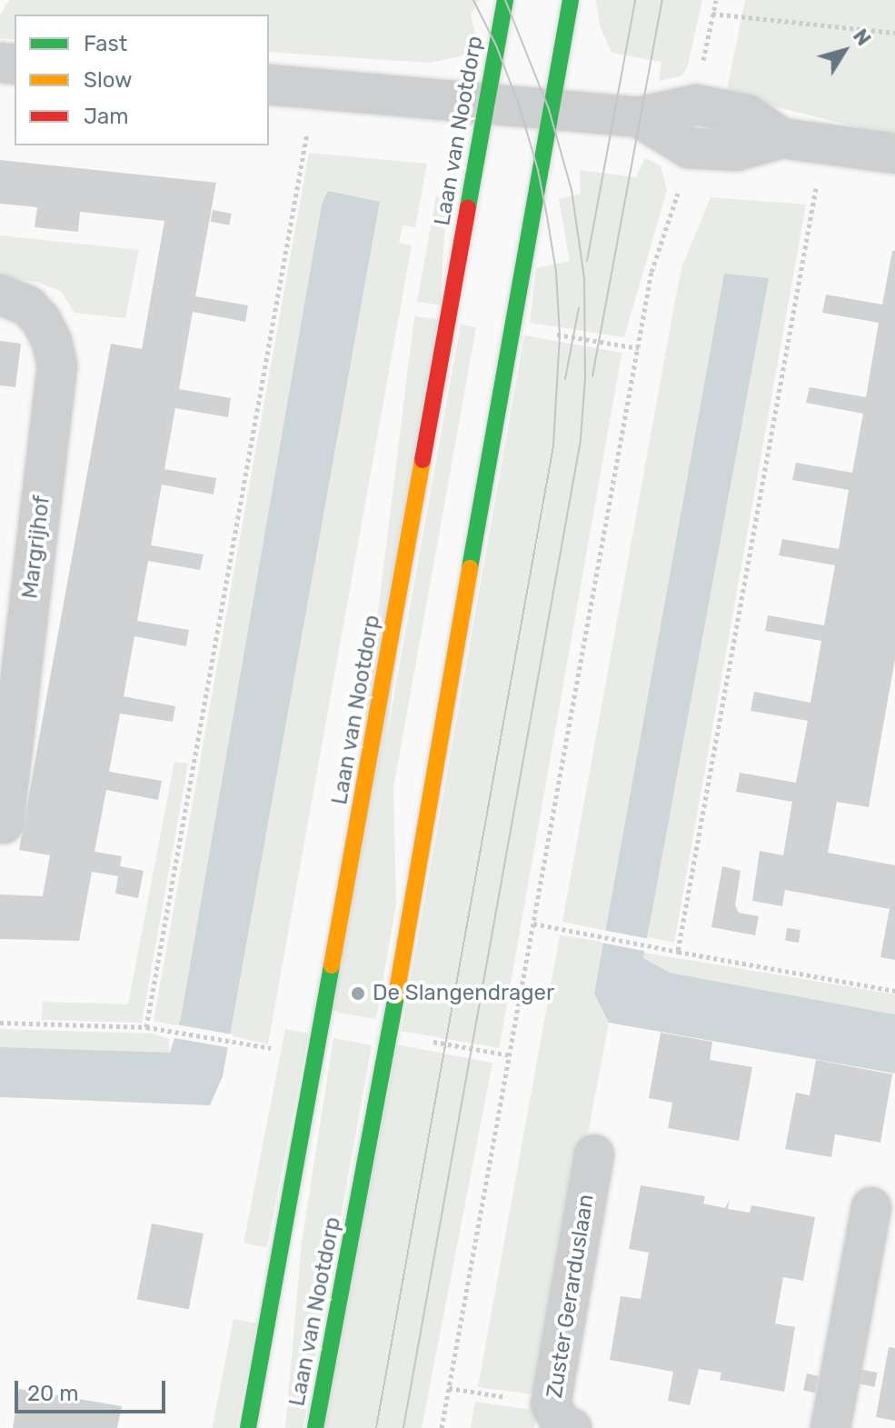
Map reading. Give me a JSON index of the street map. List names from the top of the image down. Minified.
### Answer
{"streets":{"street":["Laan van Nootdorp","Margrijhof","Zuster Gerarduslaan"]},"places":["De Slangendrager"],"legend":["Fast","Slow","Jam"],"scale_bar":"20 m","north":"top right"}
